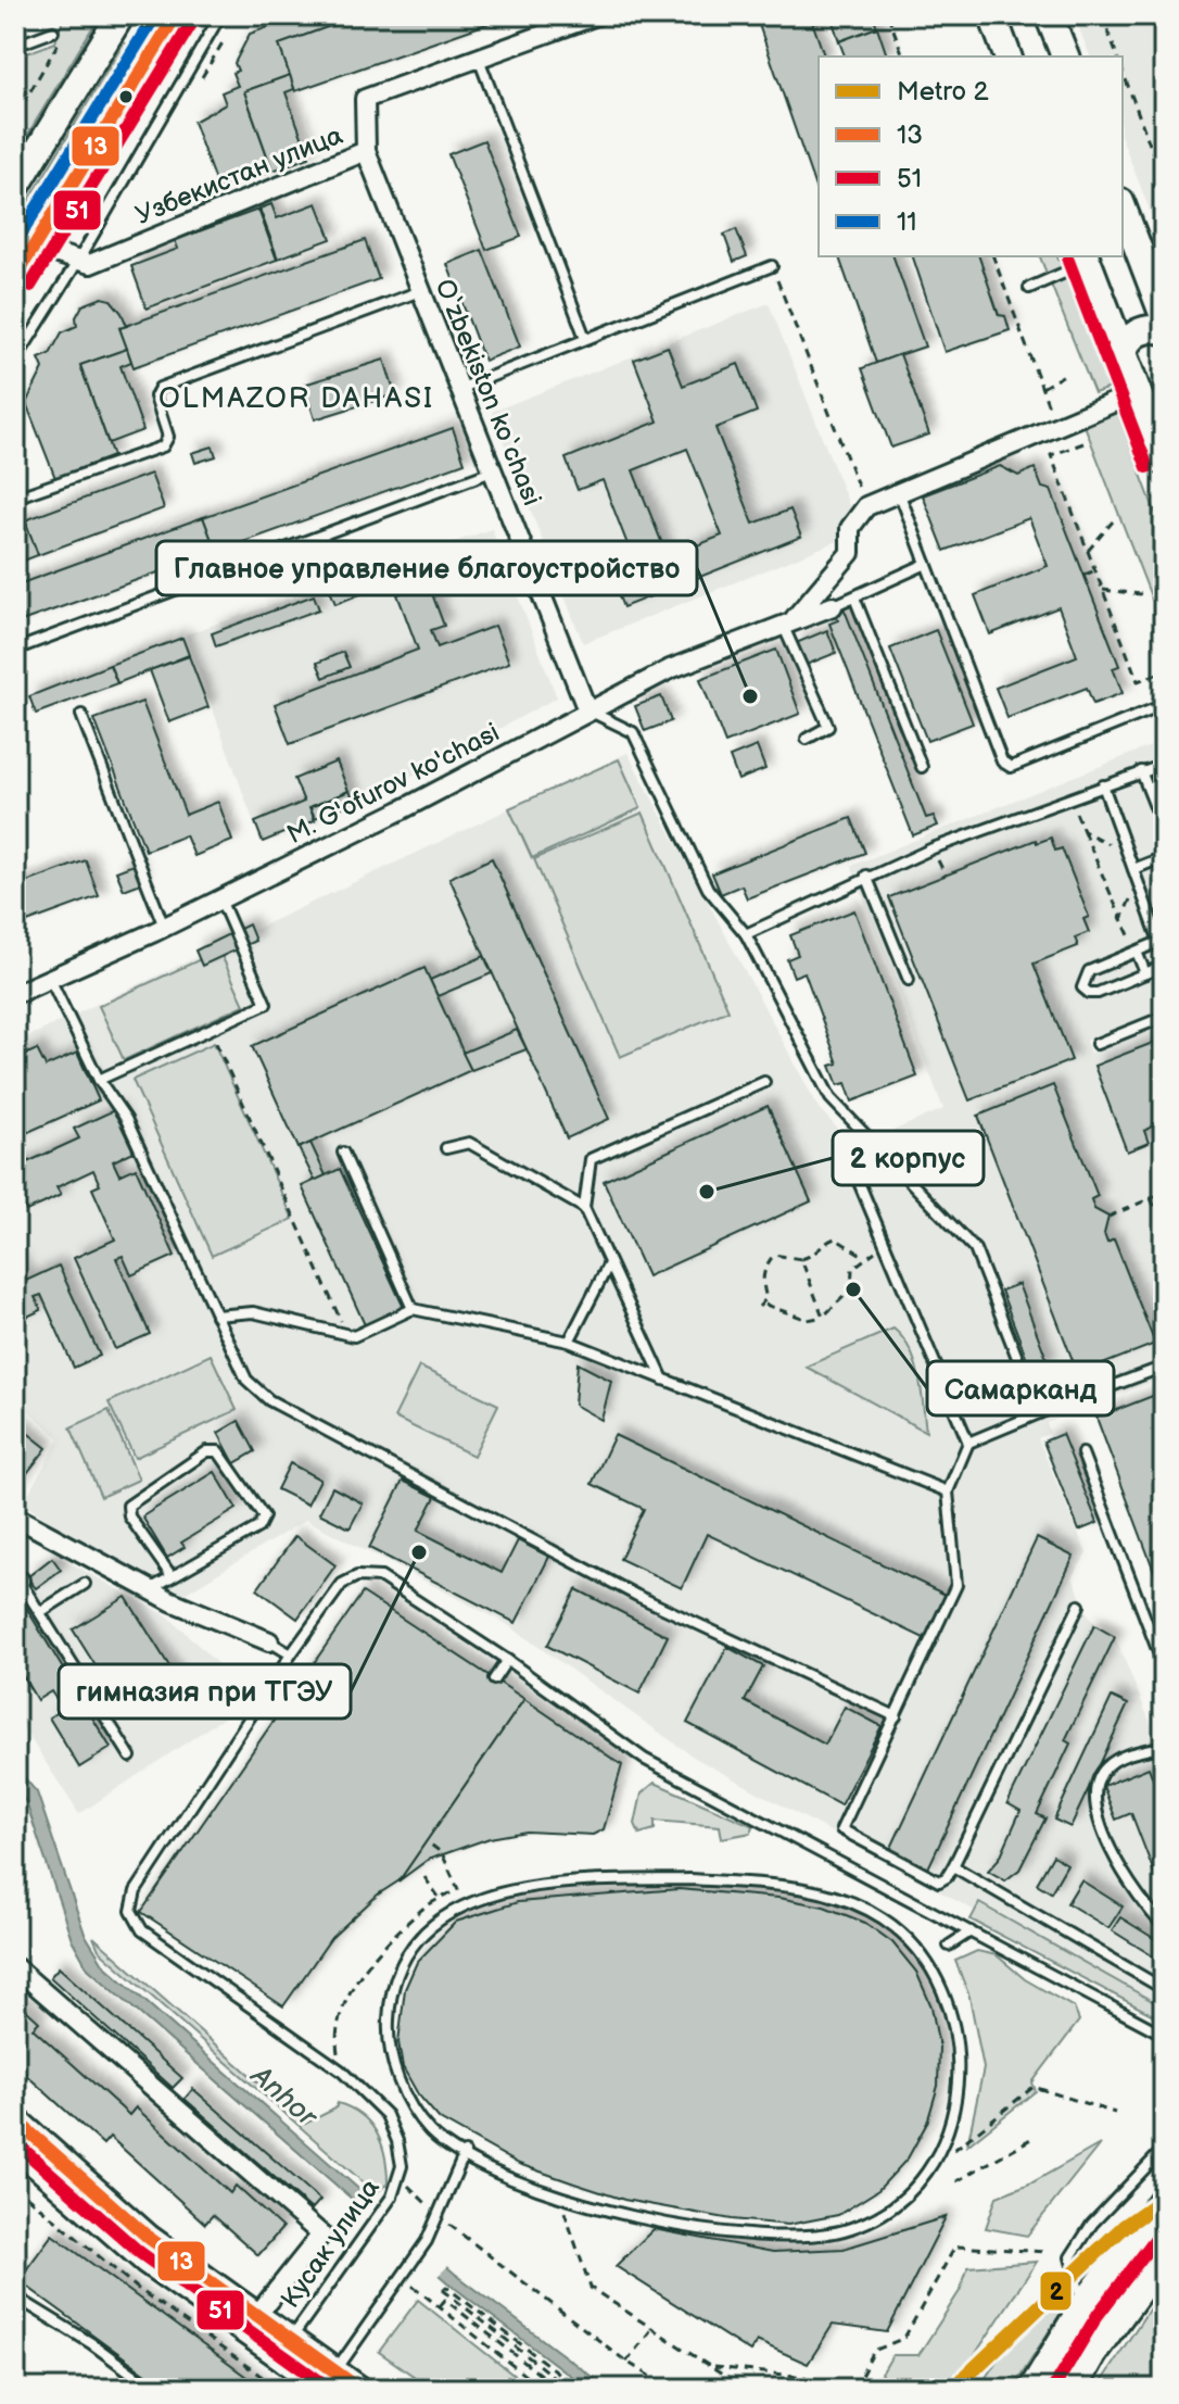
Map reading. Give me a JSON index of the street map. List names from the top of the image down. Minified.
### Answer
{"streets":{"street":["Узбекистан улица","O‘zbekiston ko‘chasi","M. G'ofurov ko'chasi"],"lane":["Кусак улица"]},"crossings":[["Узбекистан улица","O‘zbekiston ko‘chasi"],["O‘zbekiston ko‘chasi","M. G'ofurov ko'chasi"]],"districts":["OLMAZOR DAHASI"],"water":["Anhor"],"places":["Главное управление благоустройство","2 корпус","Самарканд","гимназия при ТГЭУ"],"lines":["transit line 13","transit line 11","transit line 51","metro line 2"],"legend":["Metro 2","13","51","11"]}
